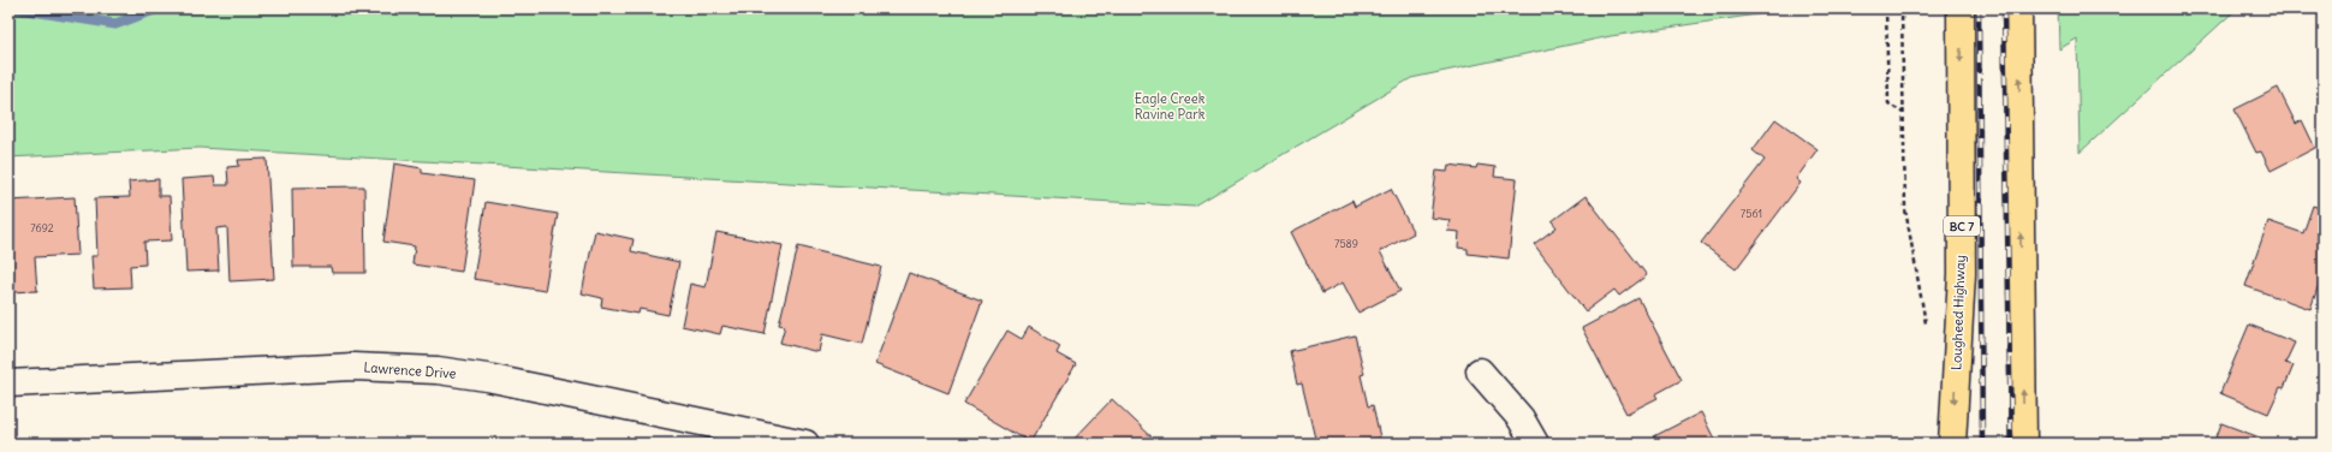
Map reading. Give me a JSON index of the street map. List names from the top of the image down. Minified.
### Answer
{"streets":{"main road":["BC 7","Lougheed Highway"],"street":["Lawrence Drive"]},"parks":["Eagle Creek Ravine Park"],"house_numbers":["7561","7692","7589"]}
